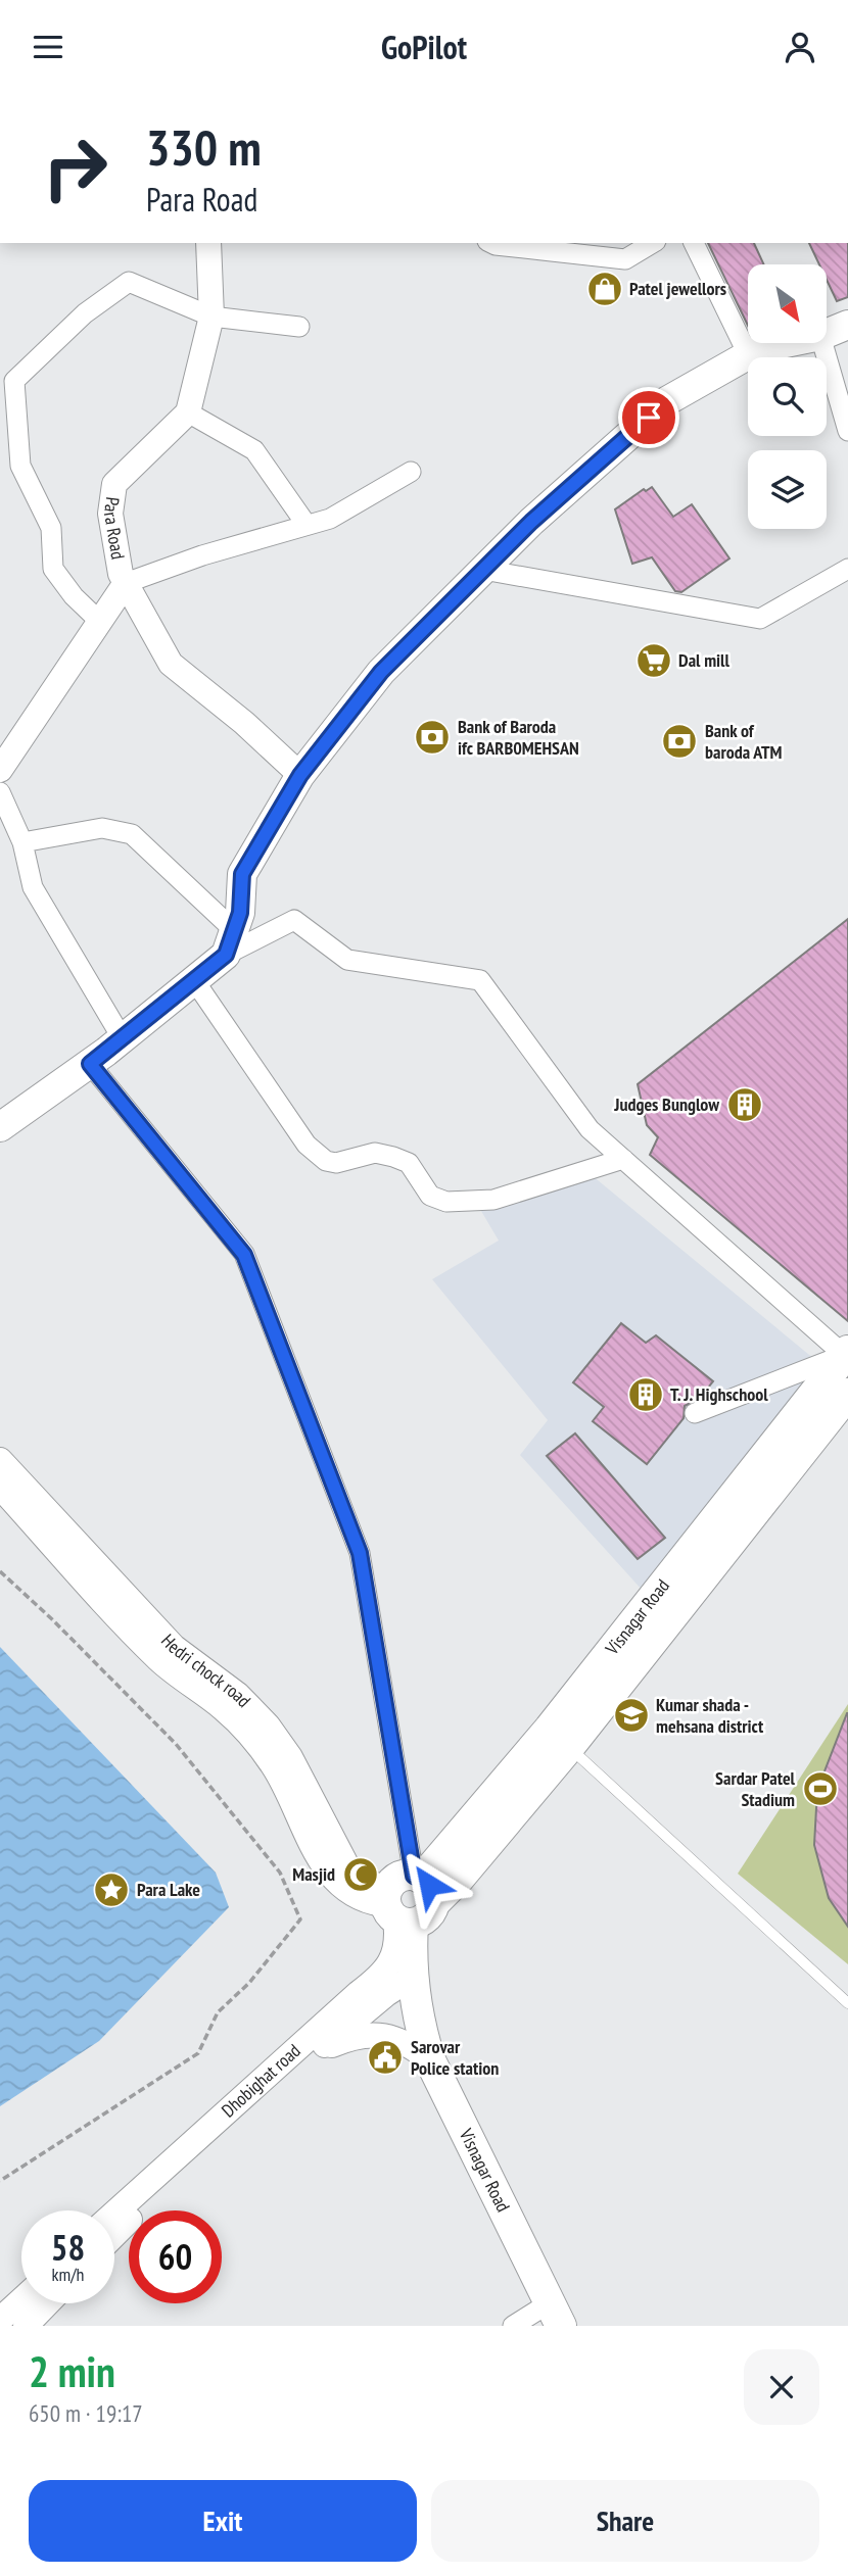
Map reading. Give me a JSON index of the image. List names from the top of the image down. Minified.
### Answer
{"streets":{"main road":["Visnagar Road"],"street":["Para Road","Hedri chock road","Dhobighat road"]},"crossings":[["Visnagar Road","Hedri chock road"],["Visnagar Road","Dhobighat road"],["Hedri chock road","Dhobighat road"]],"places":{"shop":["Patel jewellors"],"supermarket":["Dal mill"],"bank":["Bank of Baroda ifc BARB0MEHSAN","Bank of baroda ATM"],"building":["Judges Bunglow","T. J. Highschool"],"school or university":["Kumar shada - mehsana district"],"sports":["Sardar Patel Stadium"],"mosque":["Masjid"],"place":["Para Lake"],"public building":["Sarovar Police station"]},"north":"bottom right","page":{"header":"GoPilot","turn":["330 m","Para Road"],"speed":"58 km/h","limit":"60","heading":["2 min","650 m · 19:17"],"buttons":["Exit","Share"]}}
